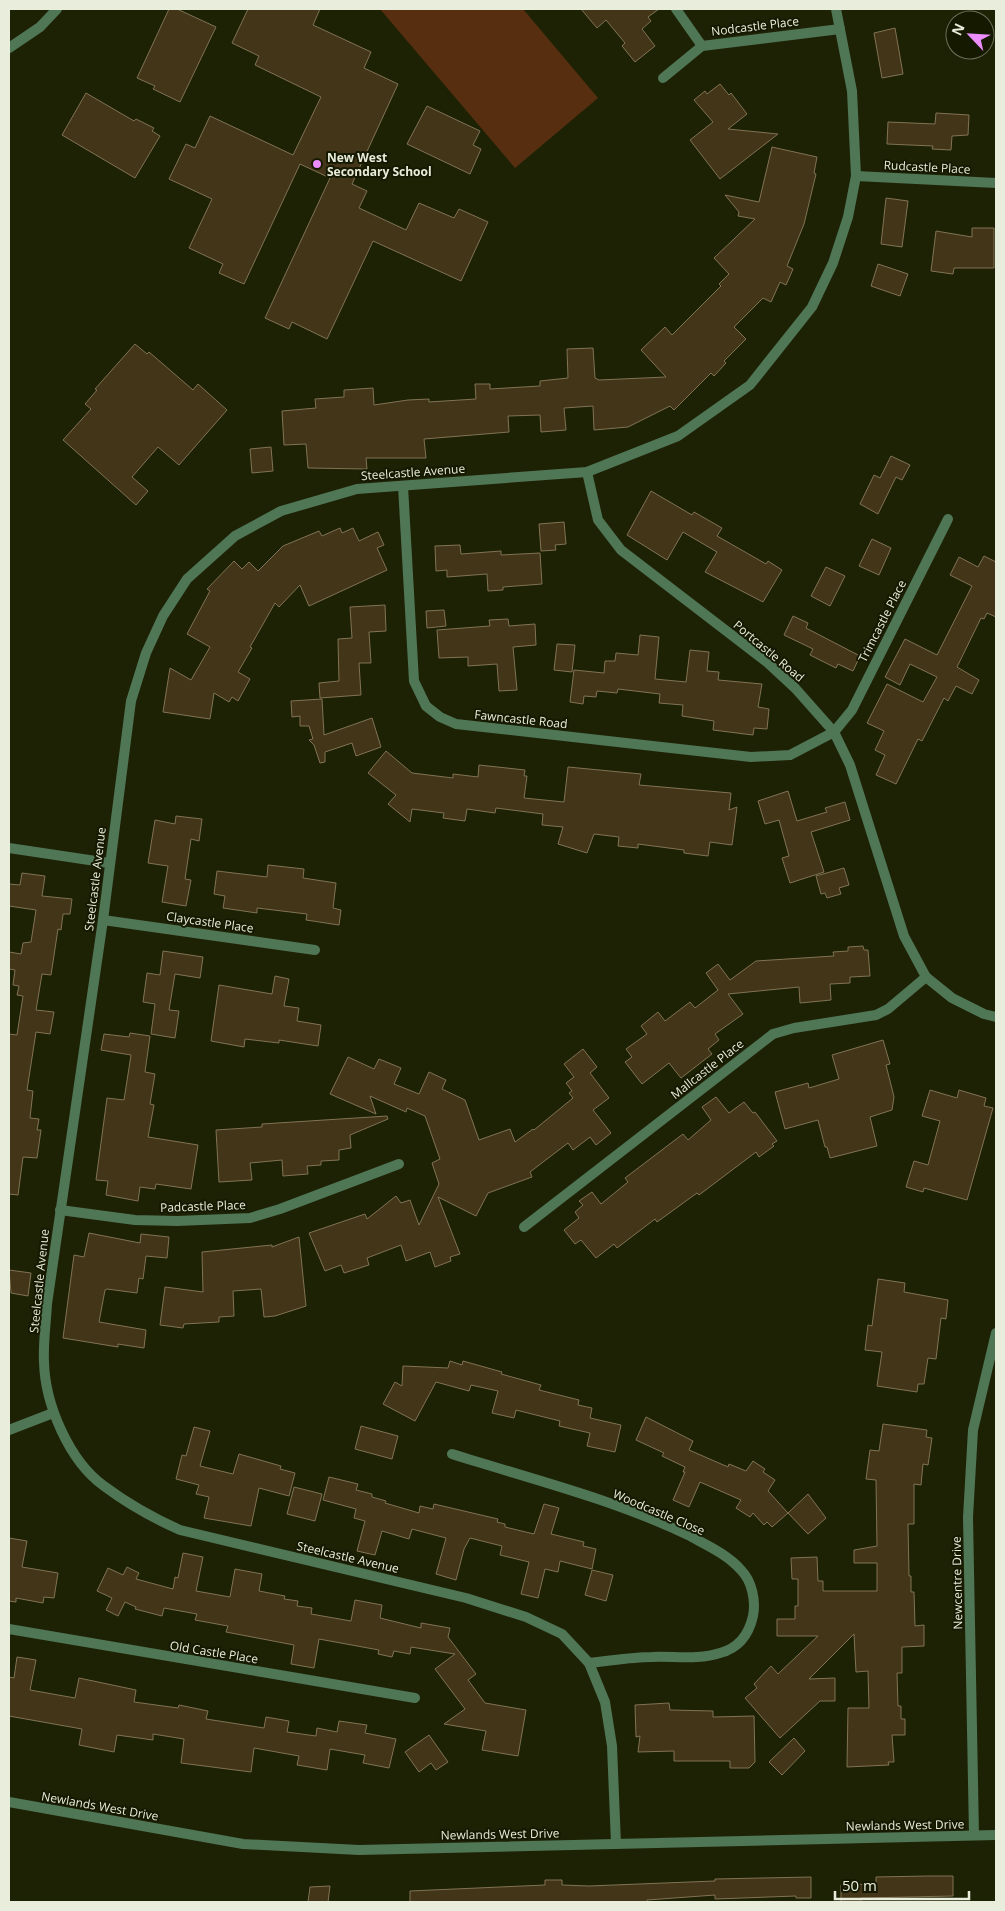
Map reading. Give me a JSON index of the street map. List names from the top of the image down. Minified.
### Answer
{"streets":{"street":["Nodcastle Place","Rudcastle Place","Steelcastle Avenue","Trimcastle Place","Portcastle Road","Fawncastle Road","Claycastle Place","Mallcastle Place","Padcastle Place","Woodcastle Close","Newcentre Drive","Old Castle Place","Newlands West Drive"]},"crossings":[["Nodcastle Place","Steelcastle Avenue"],["Rudcastle Place","Steelcastle Avenue"],["Steelcastle Avenue","Portcastle Road"],["Steelcastle Avenue","Fawncastle Road"],["Steelcastle Avenue","Claycastle Place"],["Steelcastle Avenue","Padcastle Place"],["Steelcastle Avenue","Woodcastle Close"],["Steelcastle Avenue","Newlands West Drive"],["Trimcastle Place","Portcastle Road"],["Trimcastle Place","Fawncastle Road"],["Portcastle Road","Fawncastle Road"],["Portcastle Road","Mallcastle Place"],["Newcentre Drive","Newlands West Drive"]],"places":["New West Secondary School"],"scale_bar":"50 m","north":"top left"}
